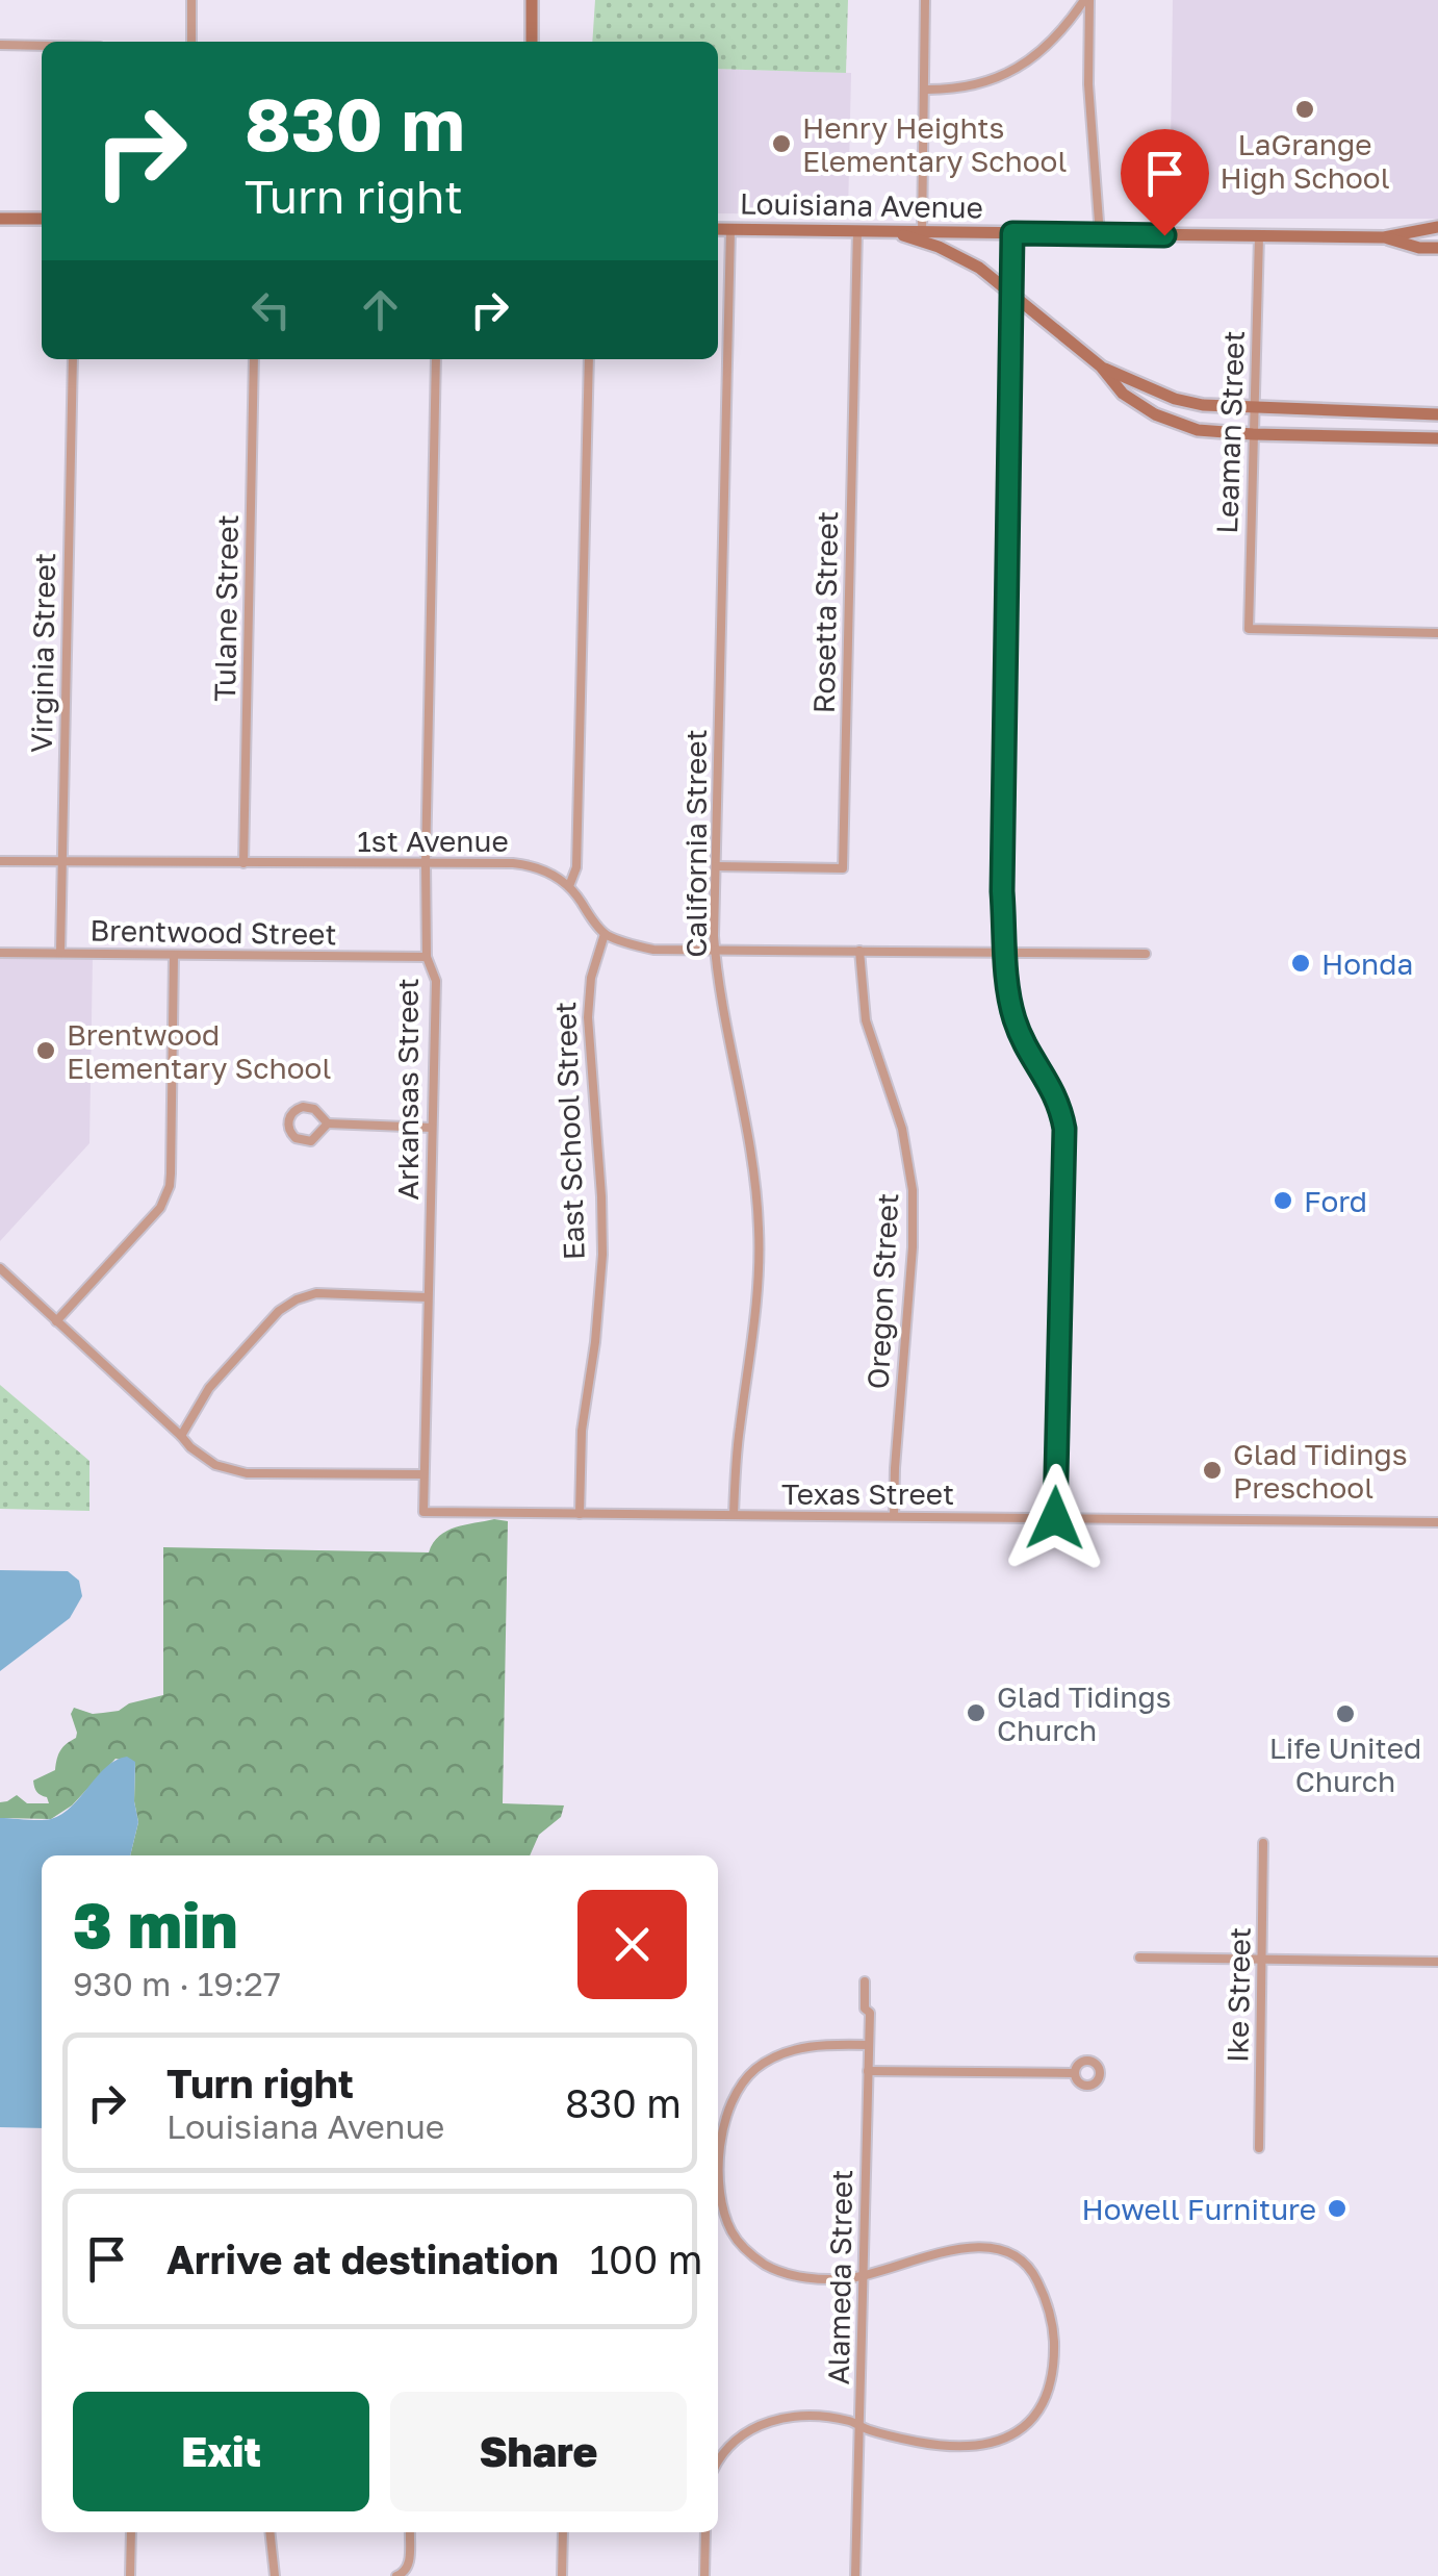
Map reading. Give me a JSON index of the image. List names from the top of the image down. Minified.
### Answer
{"streets":{"main road":["Louisiana Avenue"],"street":["Leaman Street","Tulane Street","Rosetta Street","Virginia Street","1st Avenue","California Street","Brentwood Street","Arkansas Street","East School Street","Oregon Street","Texas Street","Ike Street","Alameda Street"]},"crossings":[["Louisiana Avenue","Leaman Street"],["Louisiana Avenue","Rosetta Street"],["Louisiana Avenue","California Street"],["Tulane Street","1st Avenue"],["Rosetta Street","California Street"],["Virginia Street","1st Avenue"],["Virginia Street","Brentwood Street"],["1st Avenue","Arkansas Street"],["1st Avenue","East School Street"],["California Street","Texas Street"],["Brentwood Street","Arkansas Street"],["Arkansas Street","Texas Street"],["East School Street","Texas Street"],["Oregon Street","Texas Street"]],"places":["LaGrange High School","Henry Heights Elementary School","Honda","Brentwood Elementary School","Ford","Glad Tidings Preschool","Glad Tidings Church","Life United Church","Howell Furniture"],"page":{"turn":["830 m","Turn right"],"heading":["3 min","930 m · 19:27"],"list":[{"name":"Turn right","note":"Louisiana Avenue","value":"830 m"},{"name":"Arrive at destination","value":"100 m"}],"buttons":["Exit","Share"]}}
